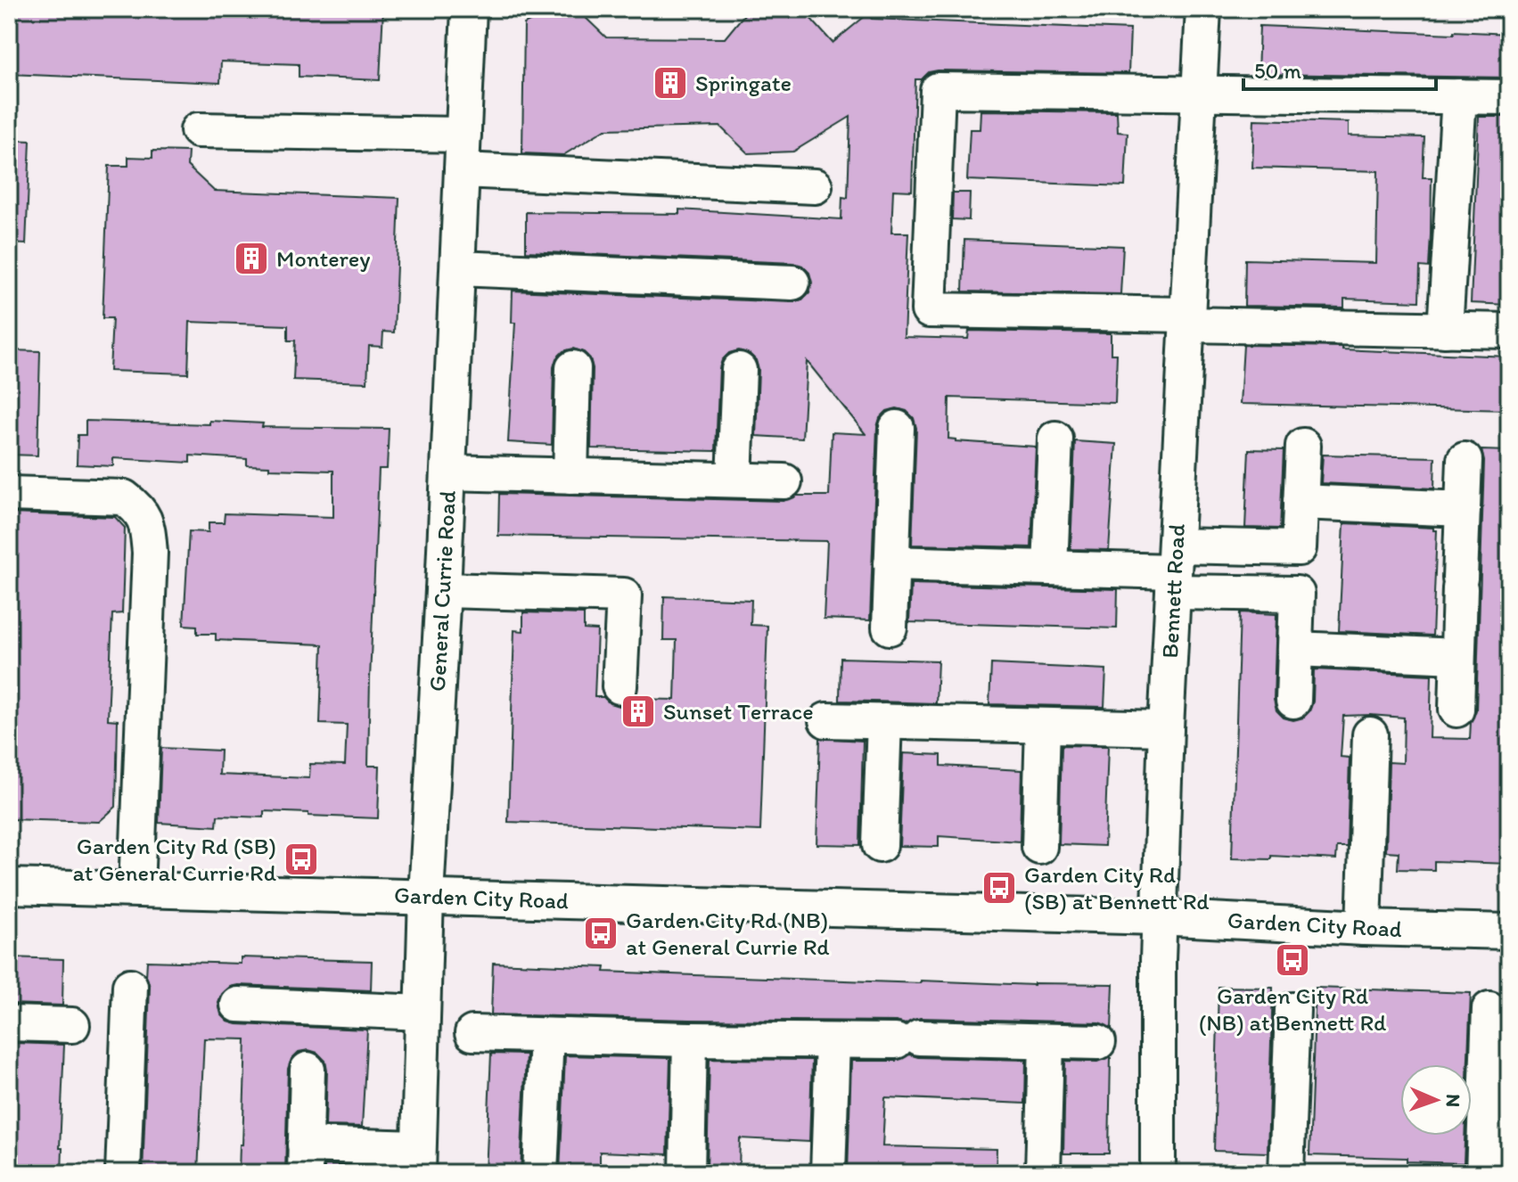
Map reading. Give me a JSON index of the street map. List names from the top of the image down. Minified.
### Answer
{"streets":{"street":["General Currie Road","Bennett Road","Garden City Road"]},"crossings":[["General Currie Road","Garden City Road"],["Bennett Road","Garden City Road"]],"places":{"building":["Springate","Monterey","Sunset Terrace"],"bus stop":["Garden City Rd (SB) at General Currie Rd","Garden City Rd (SB) at Bennett Rd","Garden City Rd (NB) at General Currie Rd","Garden City Rd (NB) at Bennett Rd"]},"scale_bar":"50 m","north":"right"}
